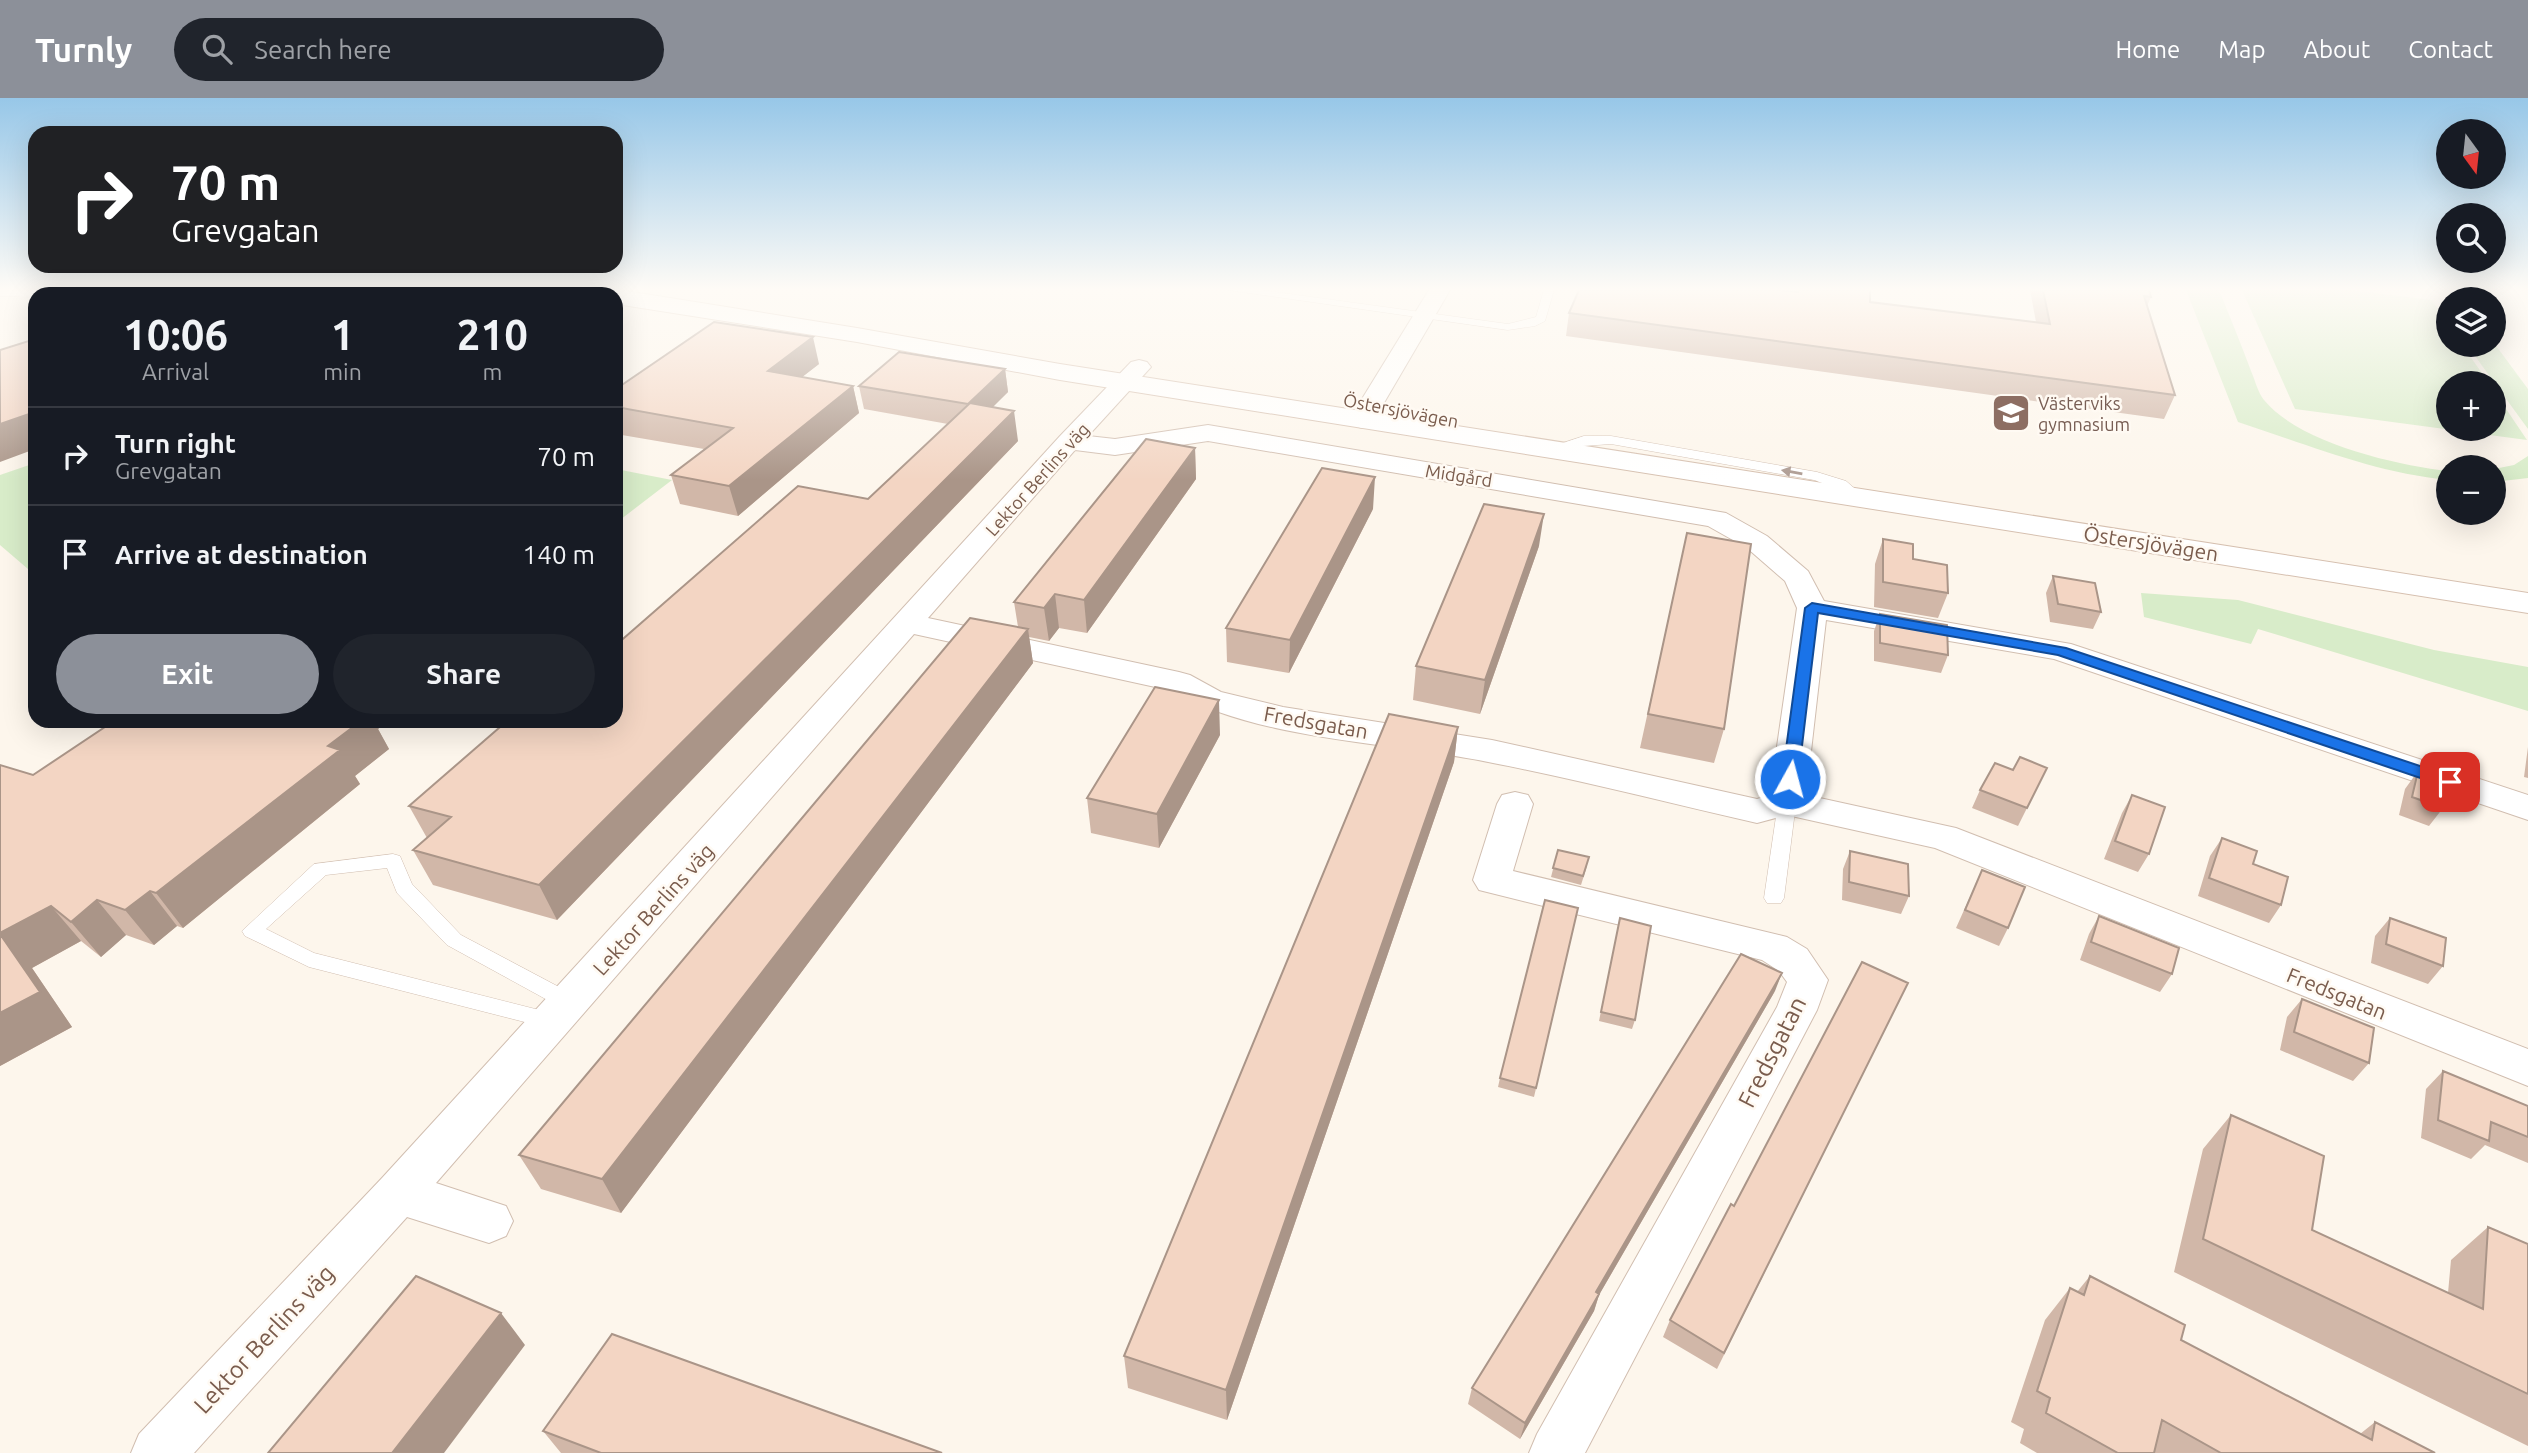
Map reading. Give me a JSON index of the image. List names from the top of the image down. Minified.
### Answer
{"streets":{"main road":["Östersjövägen"],"street":["Midgård","Lektor Berlins väg","Fredsgatan"]},"crossings":[["Östersjövägen","Lektor Berlins väg"],["Midgård","Lektor Berlins väg"],["Lektor Berlins väg","Fredsgatan"]],"places":{"school or university":["Västerviks gymnasium"]},"north":"bottom","page":{"header":"Turnly","search":"Search here","nav":["Home","Map","About","Contact"],"map_buttons":["+","−"],"turn":["70 m","Grevgatan"],"eta":["10:06","Arrival","1","min","210","m"],"list":[{"name":"Turn right","note":"Grevgatan","value":"70 m"},{"name":"Arrive at destination","value":"140 m"}],"buttons":["Exit","Share"]}}
